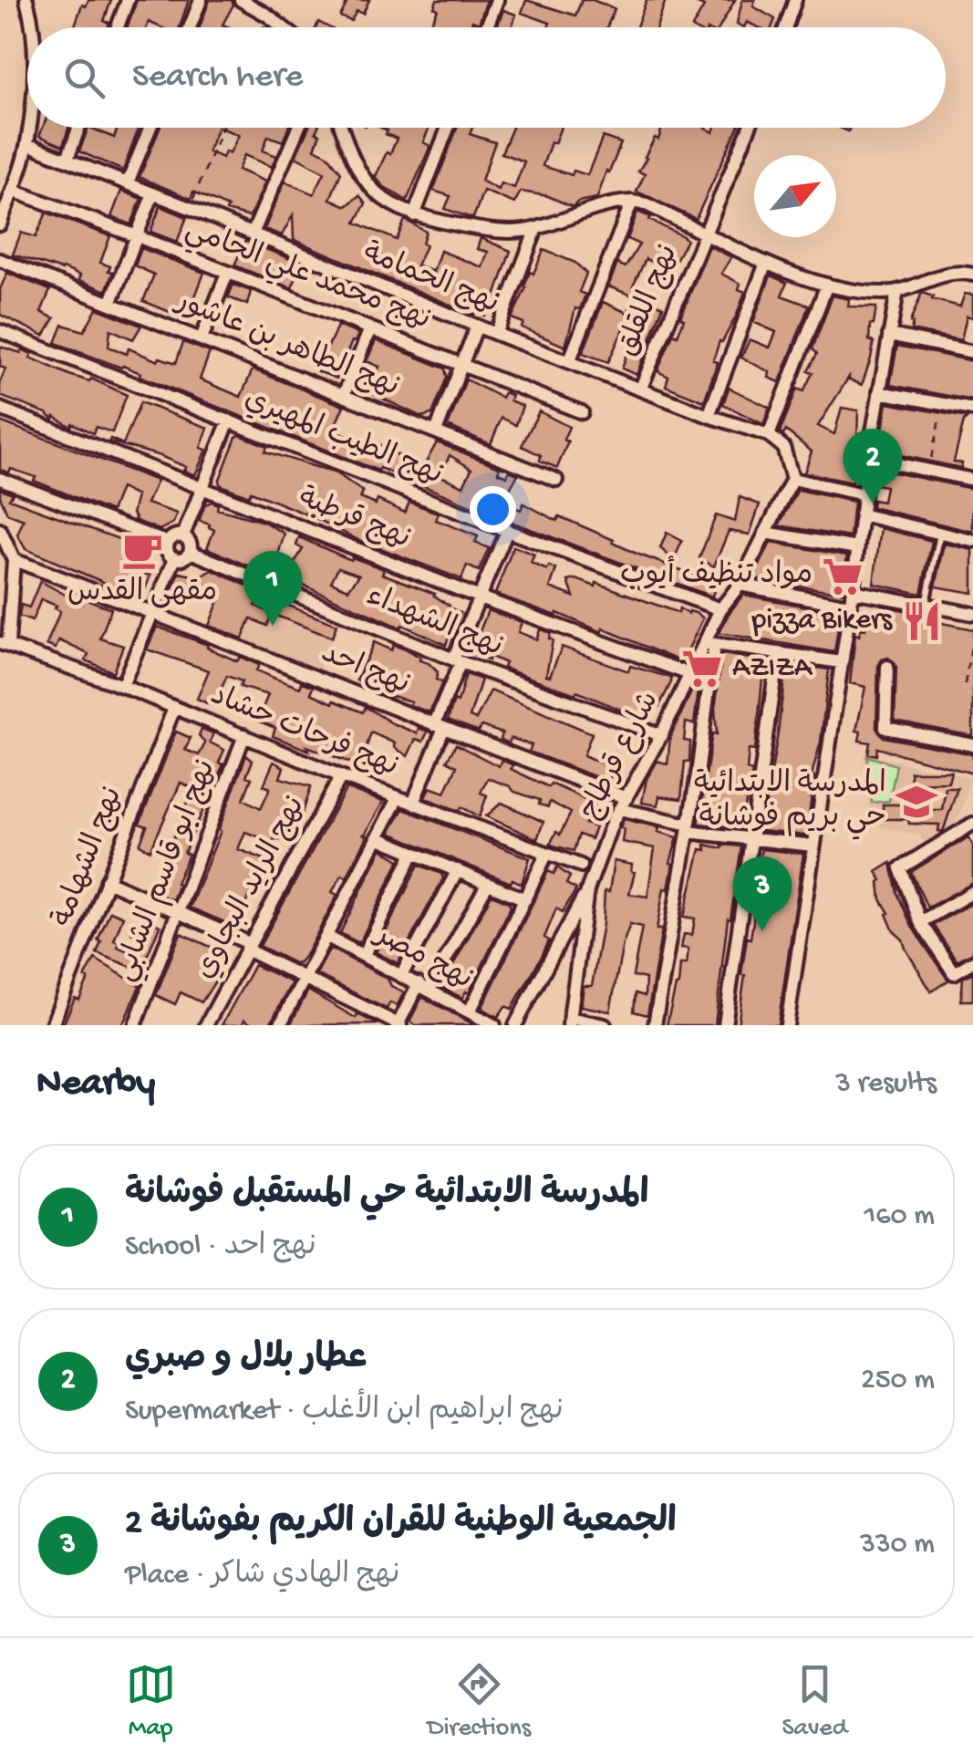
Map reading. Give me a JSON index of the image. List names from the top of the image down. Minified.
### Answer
{"streets":{"street":["نهج محمد علي الحامي","نهج الحمامة","نهج اللقلق","نهج الطاهر بن عاشور","نهج الطيب المهيري","نهج قرطبة","نهج الشهداء","نهج احد","نهج فرحات حشاد","شارع قرطاج","نهج الشهامة","نهج ابو قاسم الشابي","نهج الرايد البجاوي","نهج مصر"]},"crossings":[["نهج الحمامة","نهج اللقلق"],["نهج الطيب المهيري","شارع قرطاج"],["نهج قرطبة","شارع قرطاج"],["نهج الشهداء","شارع قرطاج"],["نهج احد","شارع قرطاج"],["نهج فرحات حشاد","نهج الشهامة"],["نهج فرحات حشاد","نهج ابو قاسم الشابي"],["نهج فرحات حشاد","نهج الرايد البجاوي"]],"places":{"cafe":["مقهى القدس"],"supermarket":["مواد تنظيف أيوب","AZIZA"],"restaurant":["pizza Bikers"],"school or university":["المدرسة الابتدائية حي بريم فوشانة"]},"north":"top right","page":{"search":"Search here","pins":["2","1","3"],"heading":["Nearby","3 results"],"list":[{"mark":"1","name":"المدرسة الابتدائية حي المستقبل فوشانة","note":"School · نهج احد","value":"160 m"},{"mark":"2","name":"عطار بلال و صبري","note":"Supermarket · نهج ابراهيم ابن الأغلب","value":"250 m"},{"mark":"3","name":"الجمعية الوطنية للقران الكريم بفوشانة 2","note":"Place · نهج الهادي شاكر","value":"330 m"}],"nav":["Map","Directions","Saved"]}}
